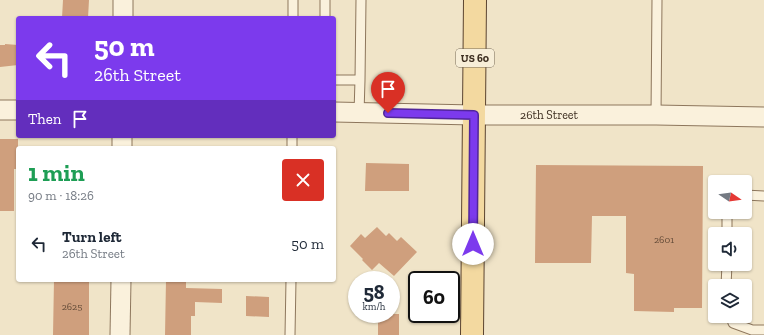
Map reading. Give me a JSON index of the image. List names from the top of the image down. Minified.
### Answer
{"streets":{"main road":["US 60"],"street":["26th Street"]},"crossings":[["US 60","26th Street"]],"house_numbers":["2601","2625"],"north":"right","page":{"turn":["50 m","26th Street"],"then":"Then","heading":["1 min","90 m · 18:26"],"list":[{"name":"Turn left","note":"26th Street","value":"50 m"}],"speed":"58 km/h","limit":"60"}}
